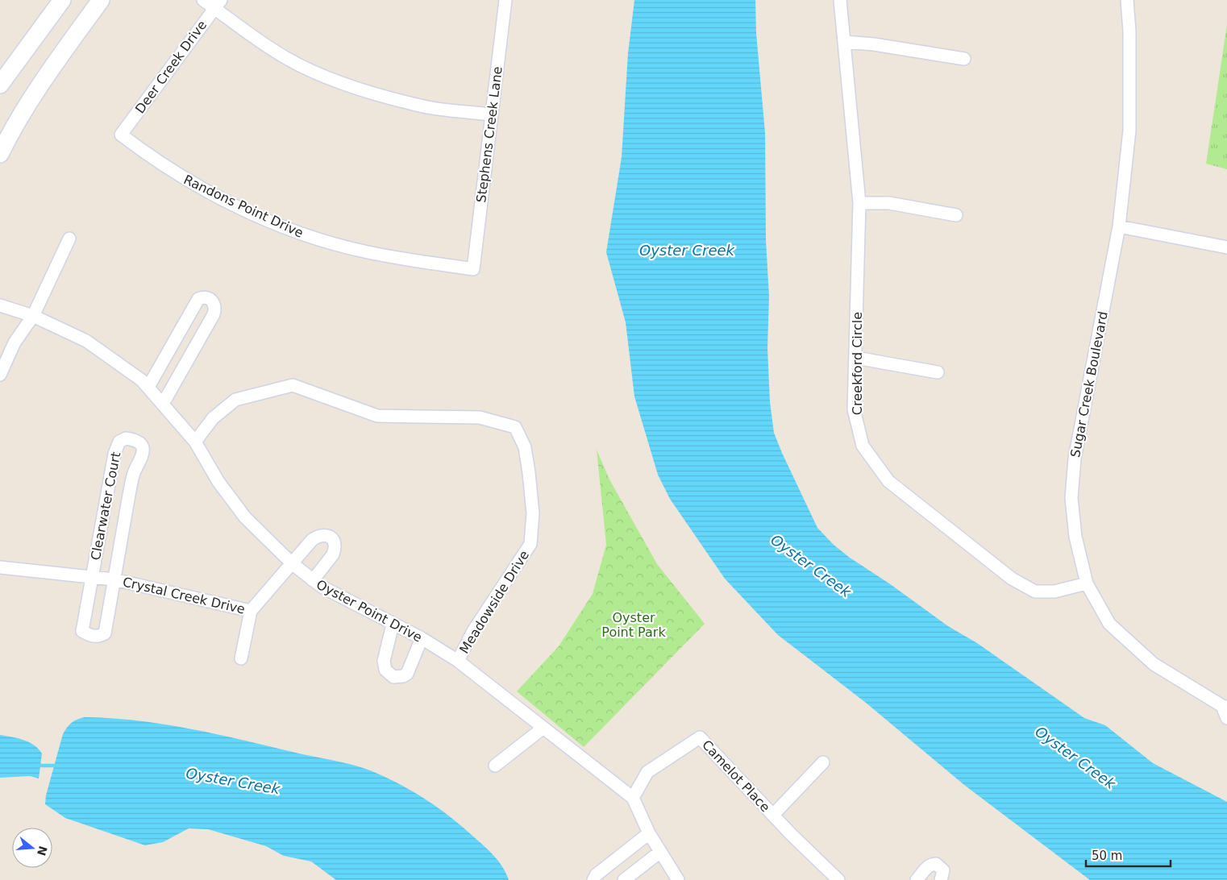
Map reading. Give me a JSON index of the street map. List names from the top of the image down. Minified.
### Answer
{"streets":{"street":["Deer Creek Drive","Stephens Creek Lane","Randons Point Drive","Creekford Circle","Sugar Creek Boulevard","Clearwater Court","Crystal Creek Drive","Meadowside Drive","Oyster Point Drive","Camelot Place"]},"crossings":[["Deer Creek Drive","Randons Point Drive"],["Stephens Creek Lane","Randons Point Drive"],["Creekford Circle","Sugar Creek Boulevard"],["Clearwater Court","Crystal Creek Drive"],["Crystal Creek Drive","Oyster Point Drive"],["Meadowside Drive","Oyster Point Drive"],["Oyster Point Drive","Camelot Place"]],"water":["Oyster Creek"],"parks":["Oyster Point Park"],"scale_bar":"50 m","north":"right"}
